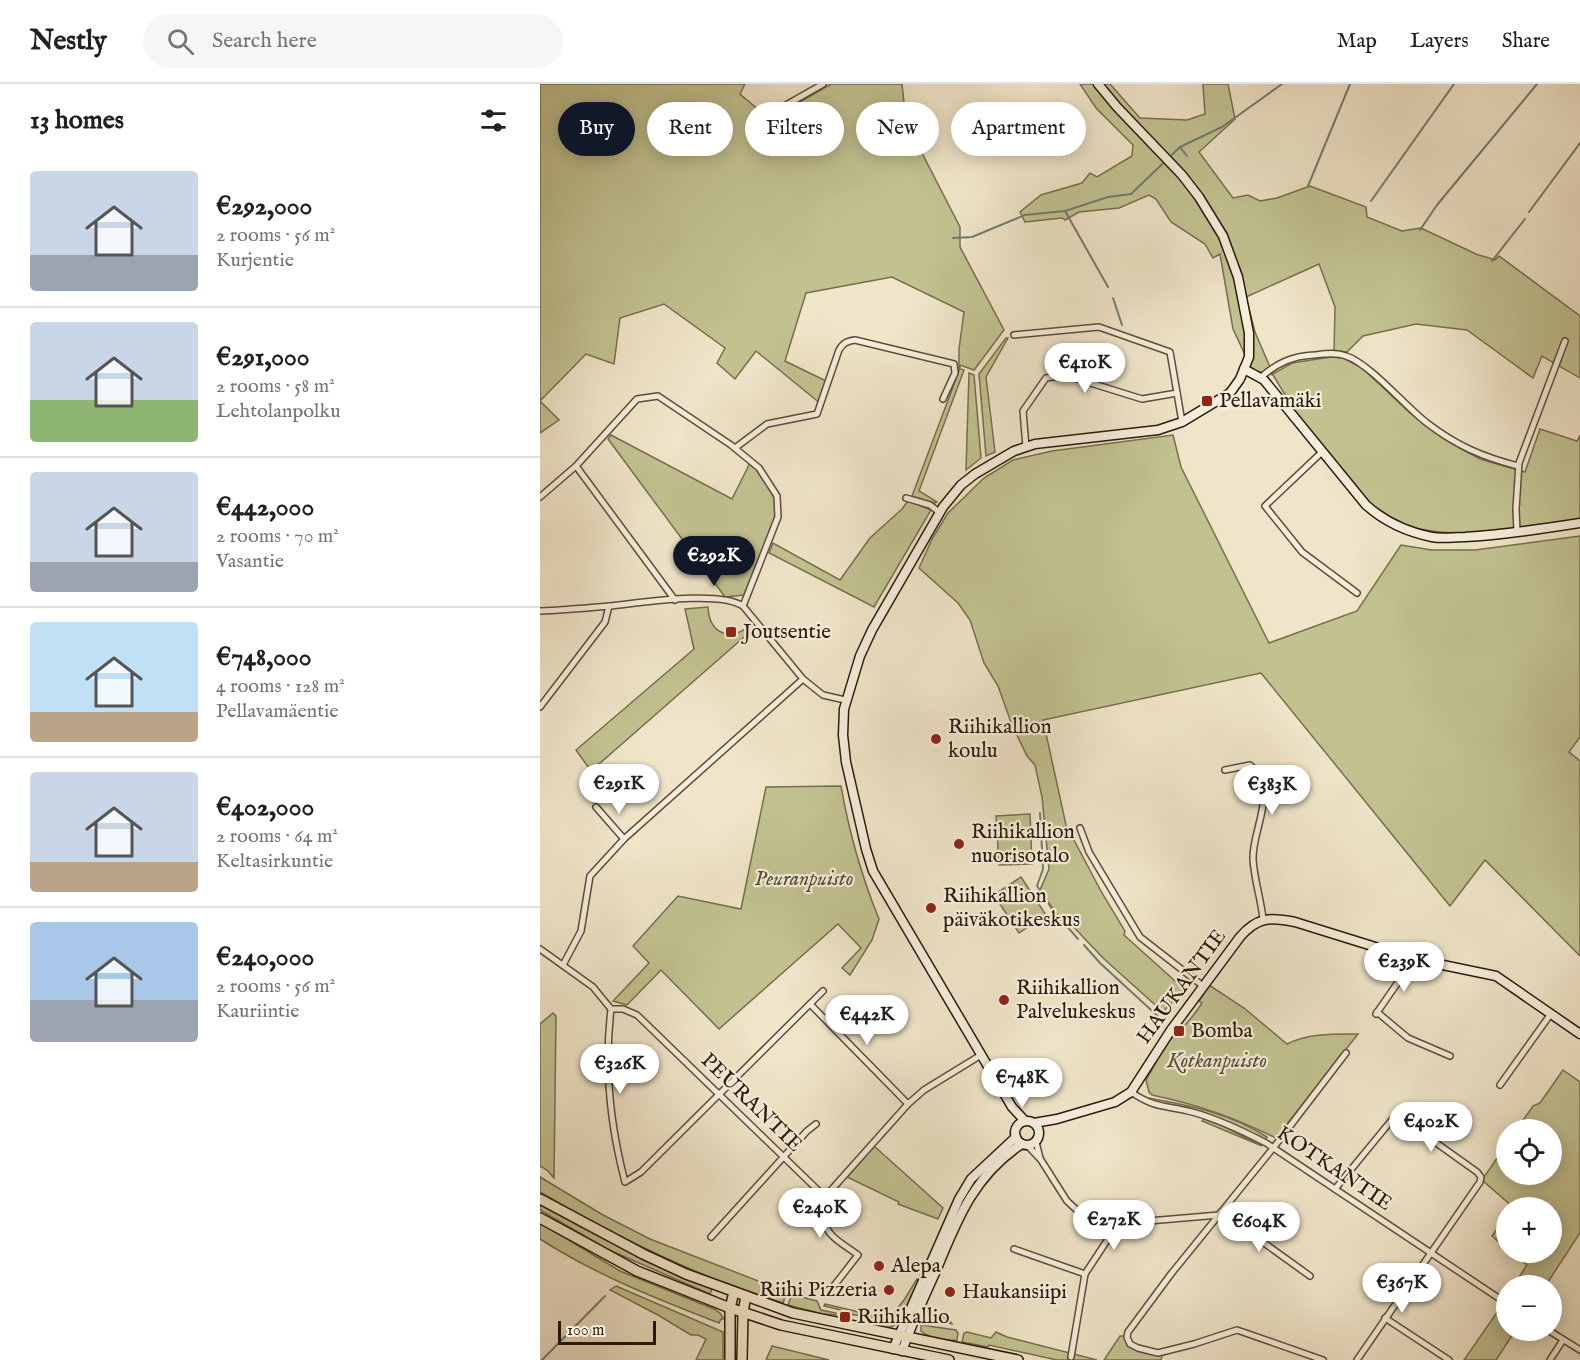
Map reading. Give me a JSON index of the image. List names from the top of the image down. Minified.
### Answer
{"streets":{"street":["HAUKANTIE","PEURANTIE","KOTKANTIE"]},"crossings":[["HAUKANTIE","KOTKANTIE"]],"parks":["Peuranpuisto","Kotkanpuisto"],"places":{"transit":["Pellavamäki","Joutsentie","Bomba","Riihikallio"],"other":["Riihikallion koulu","Riihikallion nuorisotalo","Riihikallion päiväkotikeskus","Riihikallion Palvelukeskus","Alepa","Riihi Pizzeria","Haukansiipi"]},"scale_bar":"100 m","page":{"header":"Nestly","search":"Search here","nav":["Map","Layers","Share"],"heading":"13 homes","chip":["Buy","Rent","Filters","New","Apartment"],"list":[{"name":"€292,000","note":"2 rooms · 56 m² · Kurjentie"},{"name":"€291,000","note":"2 rooms · 58 m² · Lehtolanpolku"},{"name":"€442,000","note":"2 rooms · 70 m² · Vasantie"},{"name":"€748,000","note":"4 rooms · 128 m² · Pellavamäentie"},{"name":"€402,000","note":"2 rooms · 64 m² · Keltasirkuntie"},{"name":"€240,000","note":"2 rooms · 56 m² · Kauriintie"}],"price":["€410K","€292K","€291K","€383K","€239K","€442K","€326K","€748K","€402K","€240K","€272K","€604K","€367K"],"map_buttons":["+","−"],"scale":"100 m"}}
